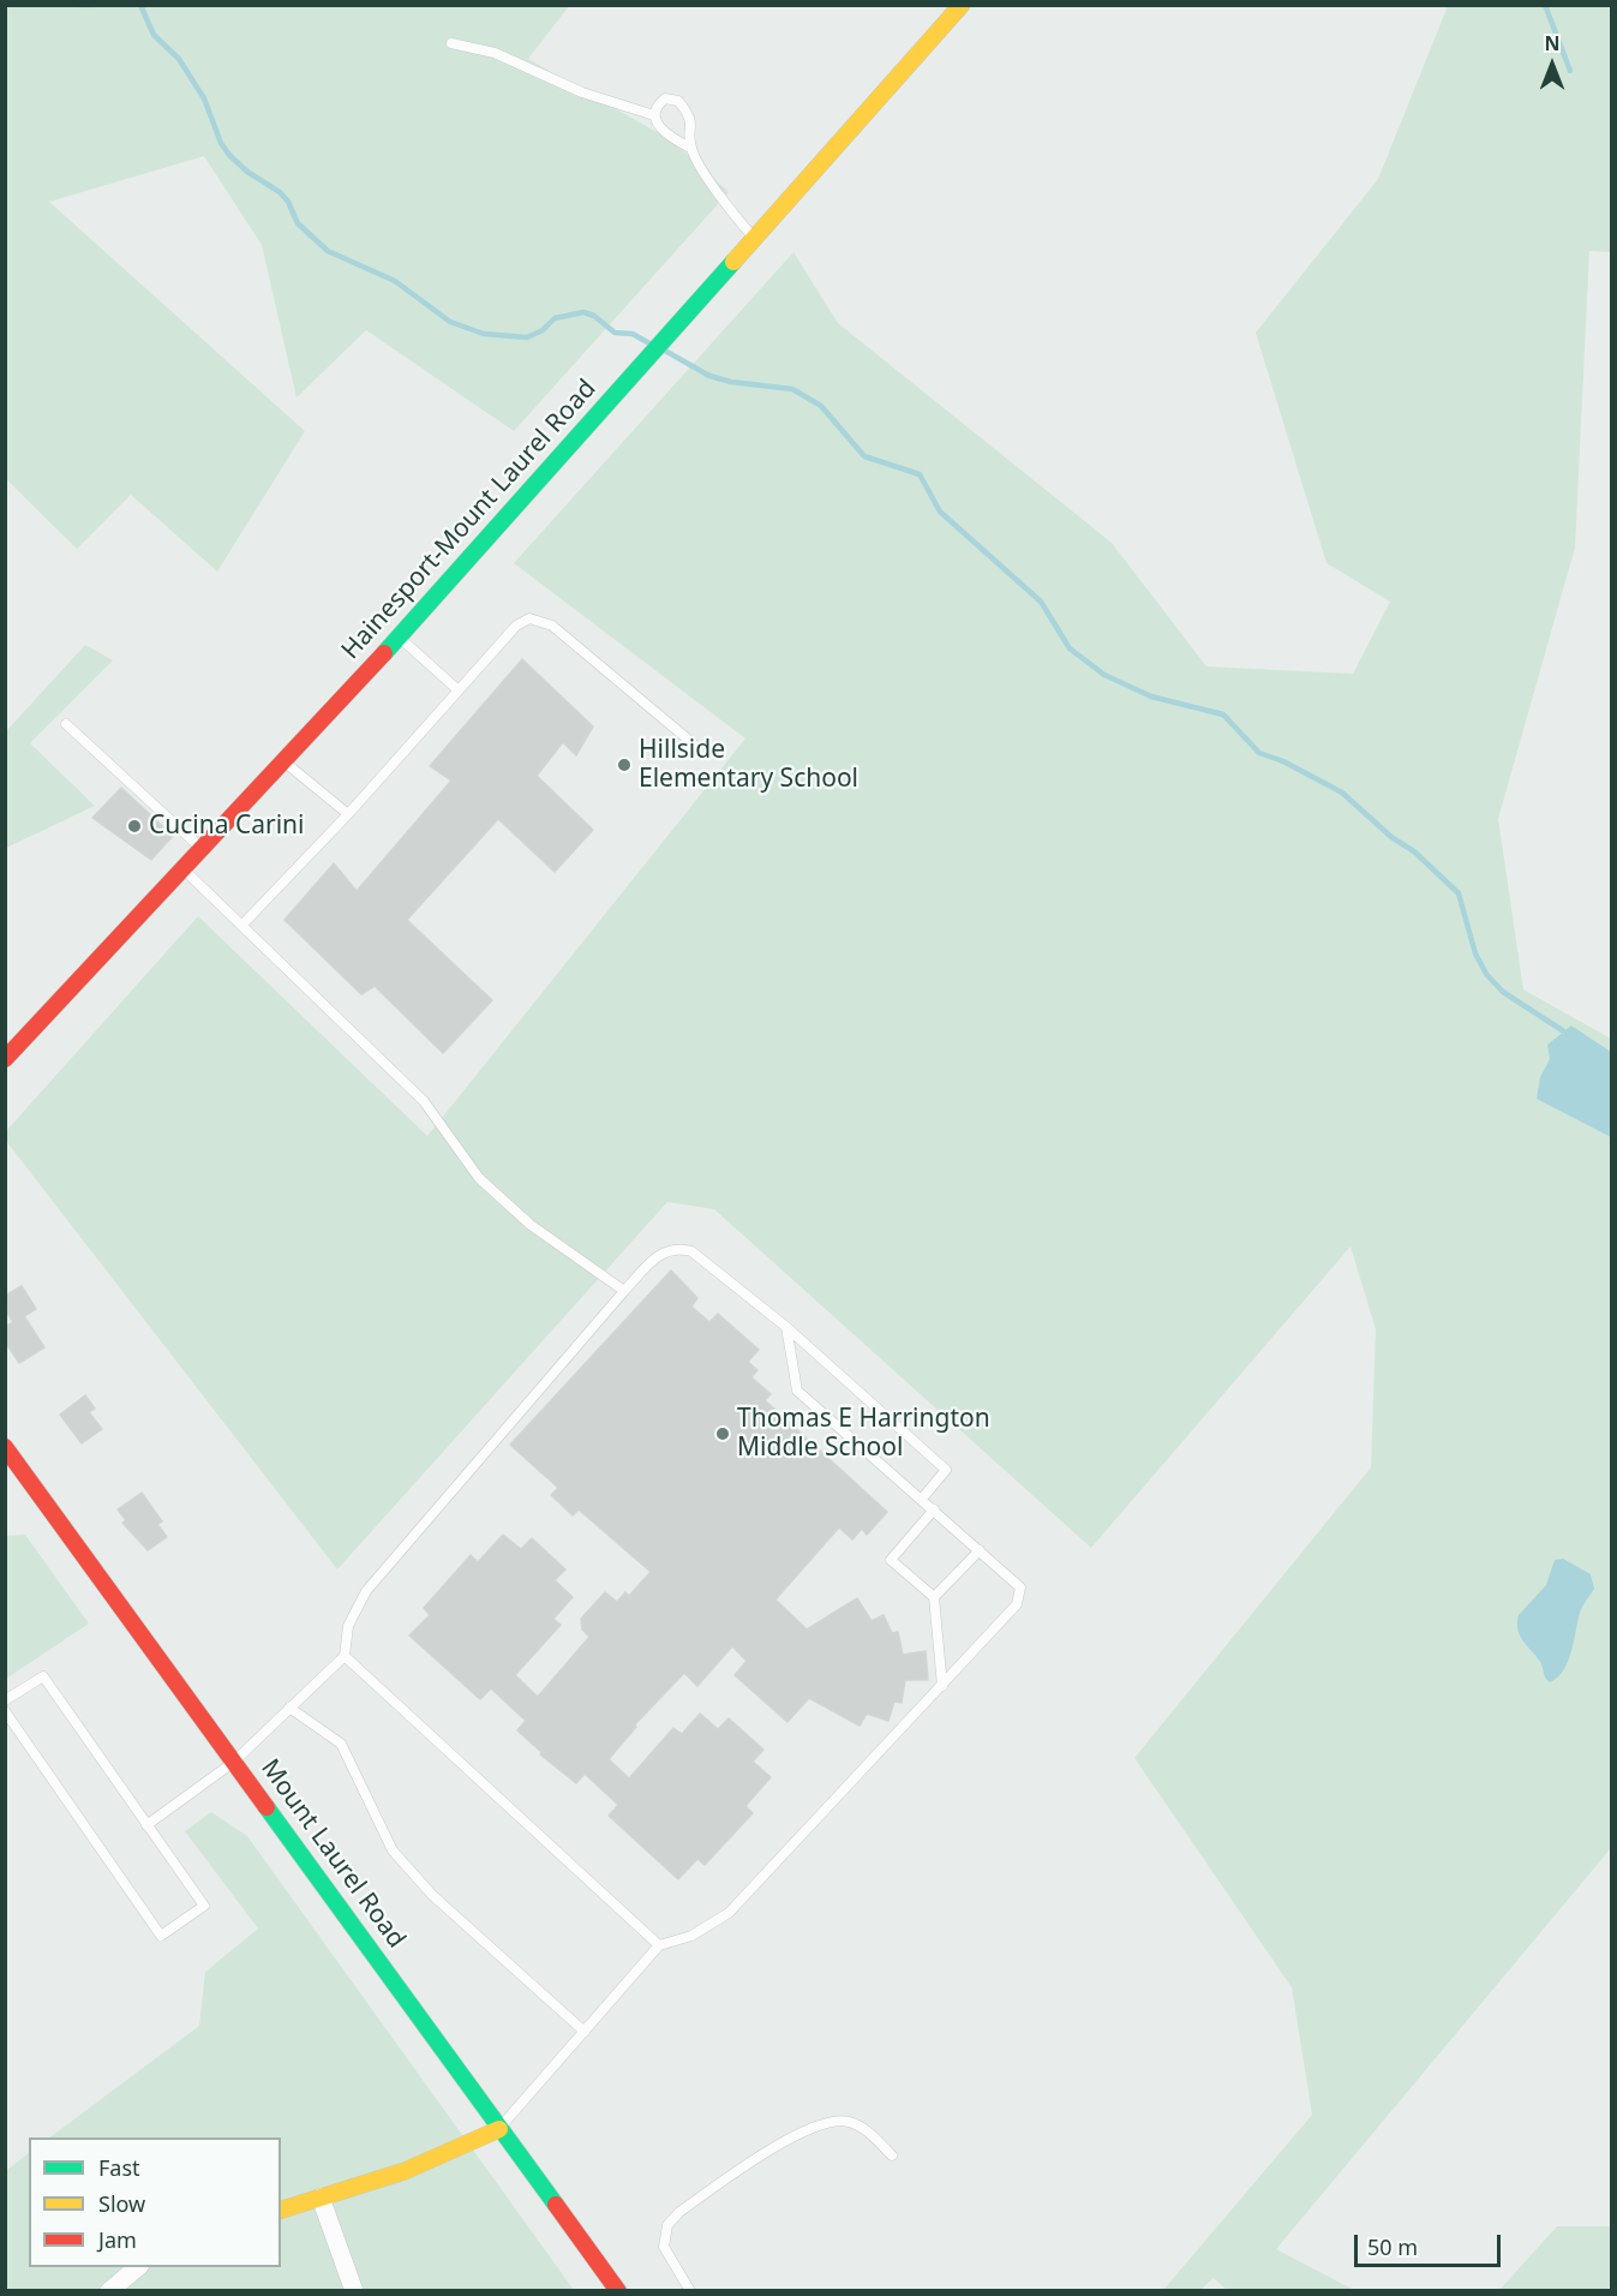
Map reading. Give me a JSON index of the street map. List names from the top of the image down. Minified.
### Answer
{"streets":{"main road":["Hainesport-Mount Laurel Road","Mount Laurel Road"]},"places":["Hillside Elementary School","Cucina Carini","Thomas E Harrington Middle School"],"legend":["Fast","Slow","Jam"],"scale_bar":"50 m","north":"top"}
